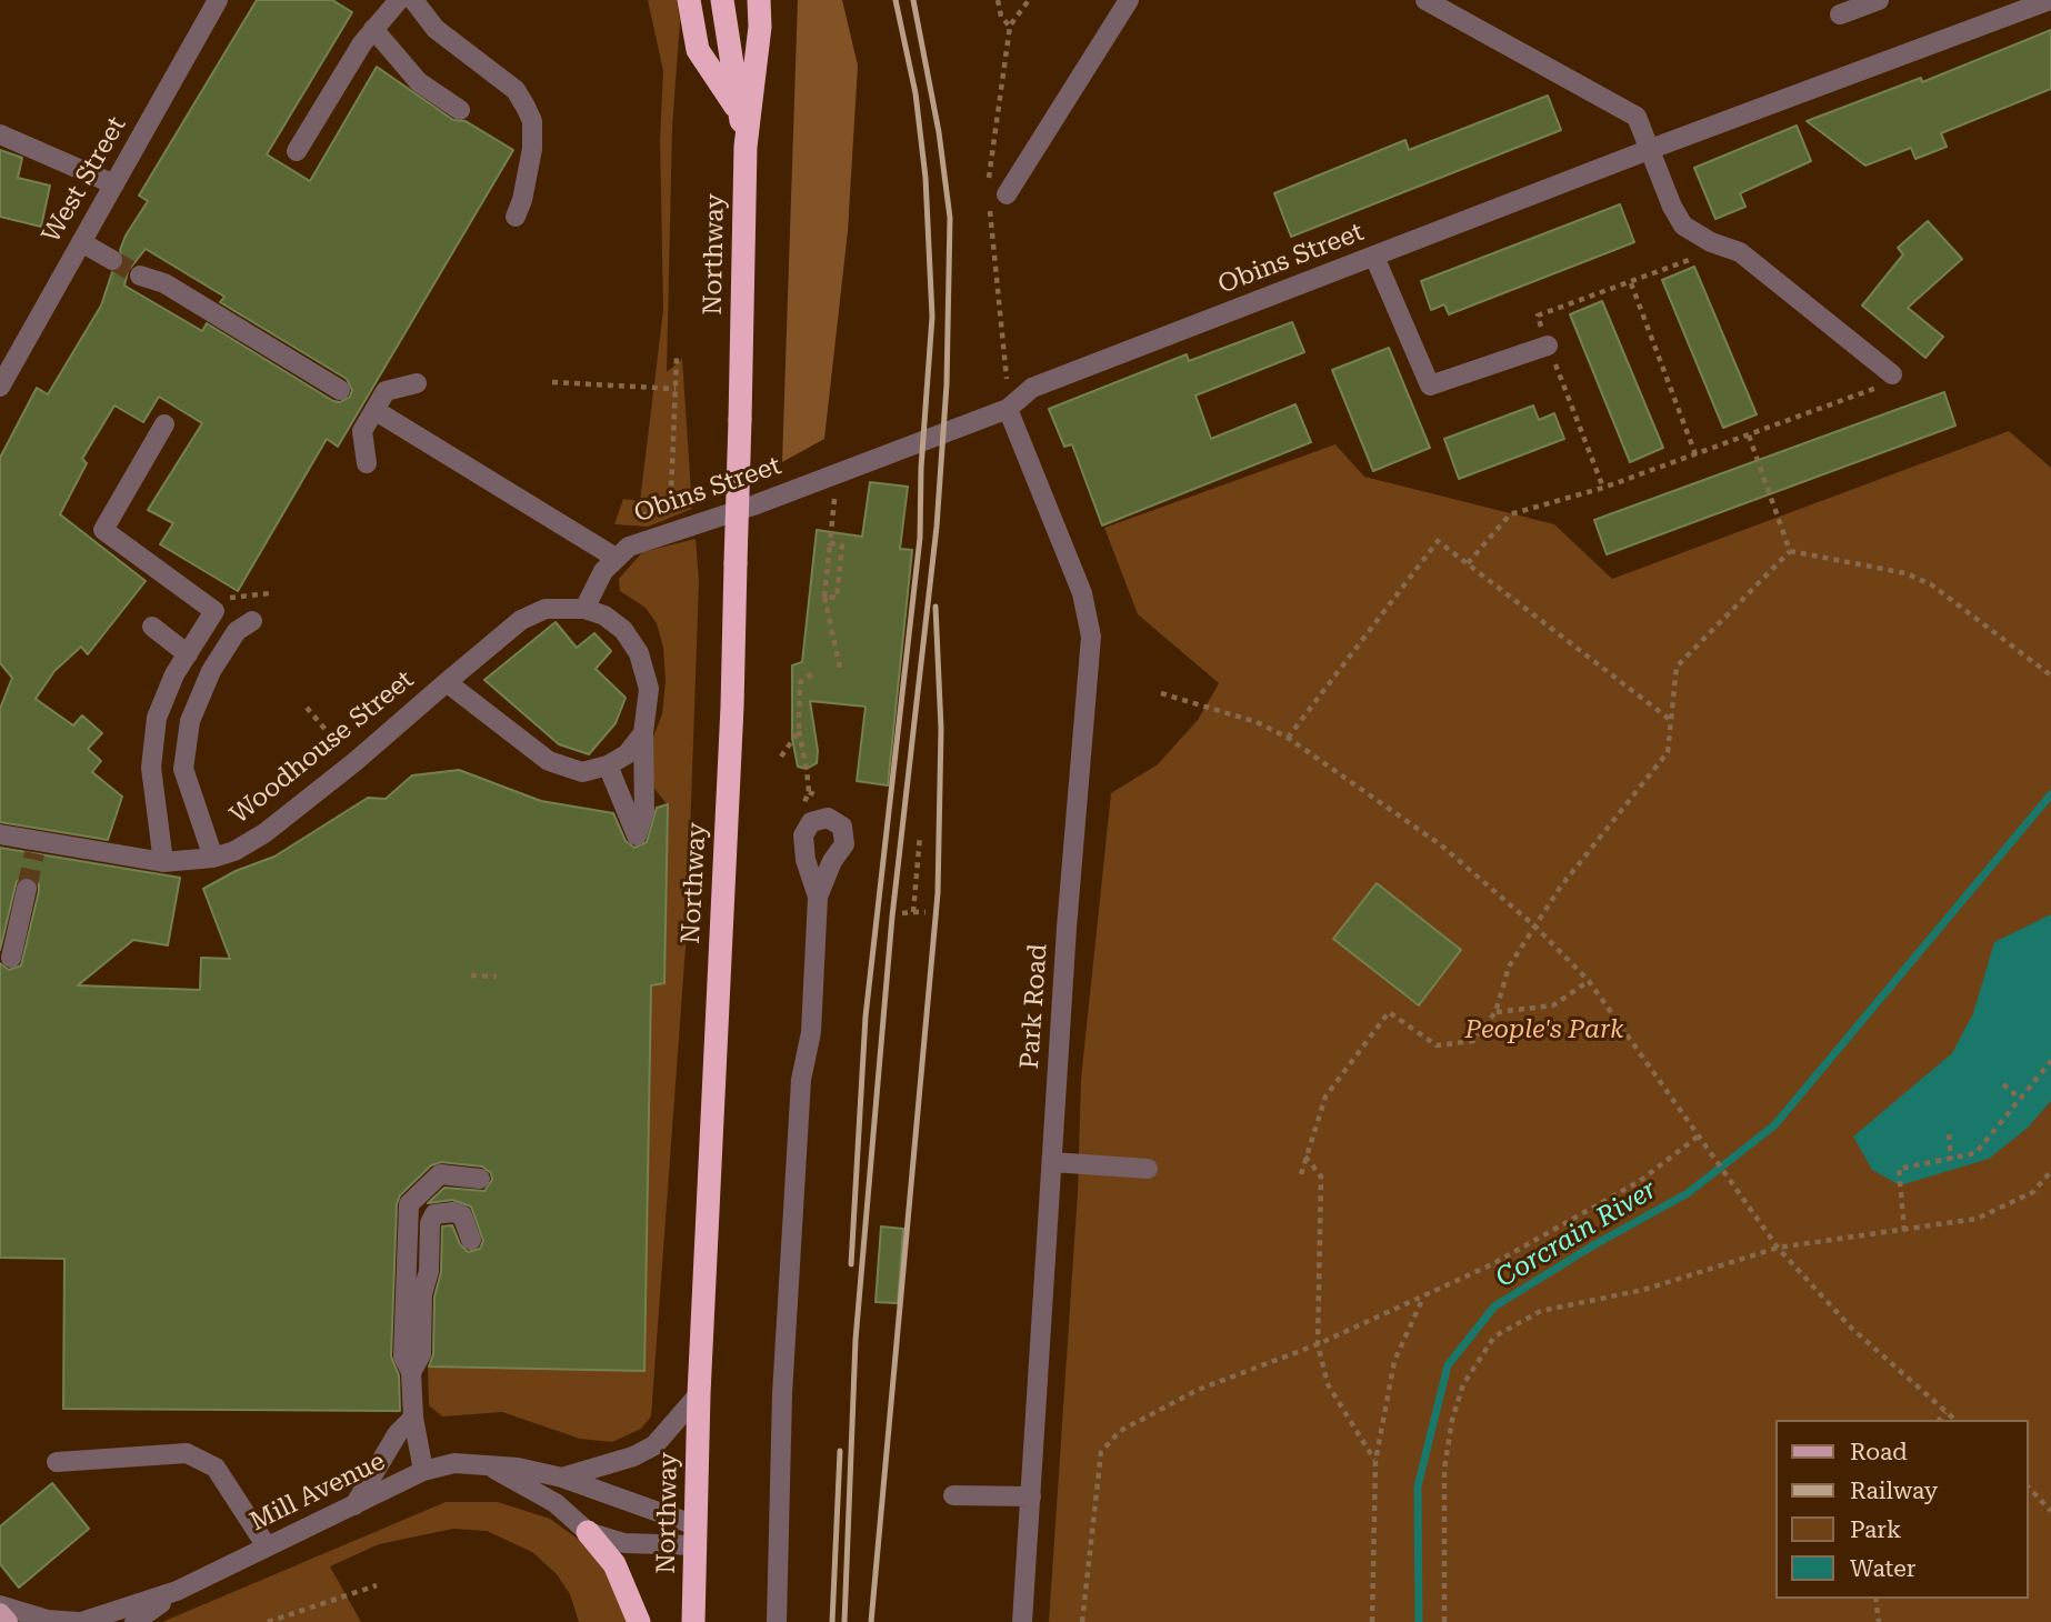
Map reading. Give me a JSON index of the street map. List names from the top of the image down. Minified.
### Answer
{"streets":{"highway":["Northway"],"street":["West Street","Obins Street","Woodhouse Street","Park Road","Mill Avenue"]},"crossings":[["Northway","Mill Avenue"],["Obins Street","Woodhouse Street"],["Obins Street","Park Road"]],"water":["Corcrain River"],"parks":["People's Park"],"legend":["Road","Railway","Park","Water"]}
